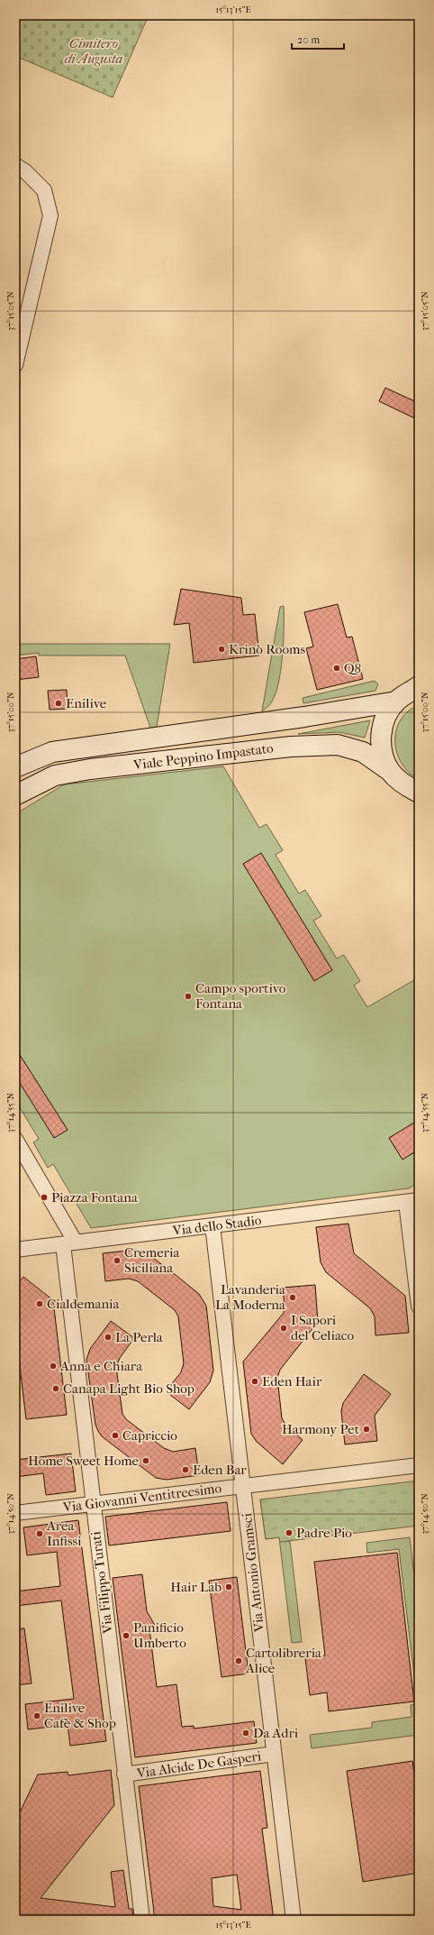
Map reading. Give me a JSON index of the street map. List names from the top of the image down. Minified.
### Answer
{"streets":{"main road":["Viale Peppino Impastato"],"street":["Via dello Stadio","Via Giovanni Ventitreesimo","Via Antonio Gramsci","Via Filippo Turati","Via Alcide De Gasperi"]},"crossings":[["Via dello Stadio","Via Antonio Gramsci"],["Via dello Stadio","Via Filippo Turati"],["Via Giovanni Ventitreesimo","Via Antonio Gramsci"],["Via Giovanni Ventitreesimo","Via Filippo Turati"],["Via Antonio Gramsci","Via Alcide De Gasperi"],["Via Filippo Turati","Via Alcide De Gasperi"]],"parks":["Cimitero di Augusta"],"places":["Krinò Rooms","Q8","Enilive","Campo sportivo Fontana","Piazza Fontana","Cremeria Siciliana","Lavanderia La Moderna","Cialdemania","I Sapori del Celiaco","La Perla","Anna e Chiara","Eden Hair","Canapa Light Bio Shop","Harmony Pet","Capriccio","Home Sweet Home","Eden Bar","Padre Pio","Area Infissi","Hair Lab","Panificio Umberto","Cartolibreria Alice","Enilive Cafè & Shop","Da Adri"],"scale_bar":"20 m","coordinates":["15°13'15\"E","37°15'05\"N","37°15'00\"N","37°14'55\"N","37°14'50\"N"]}
